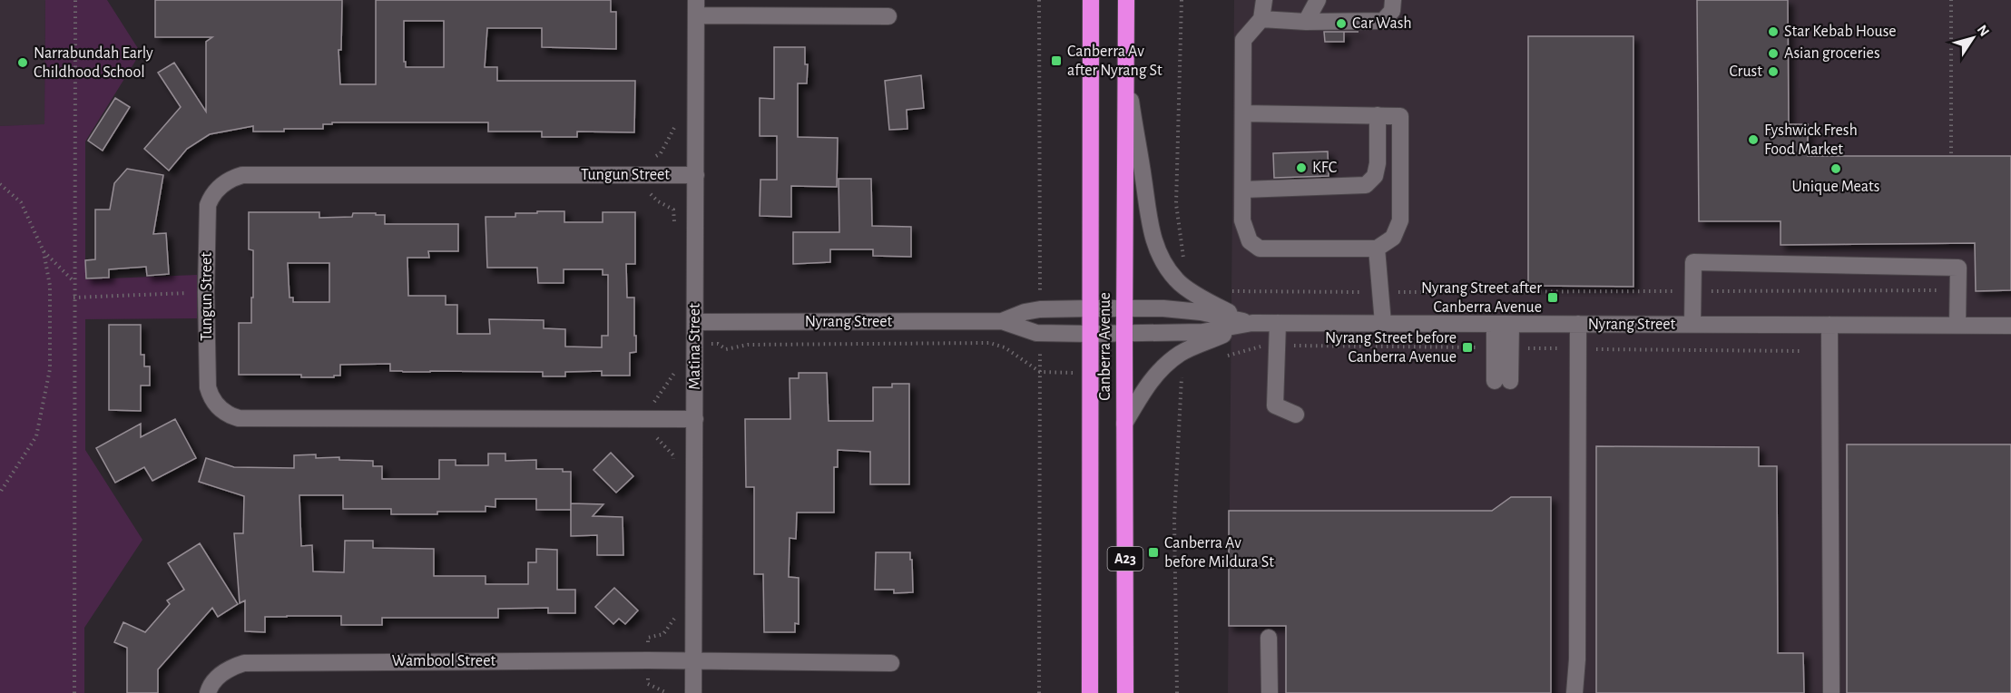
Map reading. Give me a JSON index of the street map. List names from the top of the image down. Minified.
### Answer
{"streets":{"highway":["Canberra Avenue","A23"],"street":["Tungun Street","Nyrang Street","Matina Street","Wambool Street"]},"crossings":[["Tungun Street","Matina Street"],["Nyrang Street","Matina Street"],["Nyrang Street","Canberra Avenue"],["Matina Street","Wambool Street"]],"places":{"other":["Car Wash","Star Kebab House","Asian groceries","Narrabundah Early Childhood School","Crust","Fyshwick Fresh Food Market","KFC","Unique Meats"],"transit":["Canberra Av after Nyrang St","Nyrang Street after Canberra Avenue","Nyrang Street before Canberra Avenue","Canberra Av before Mildura St"]},"north":"top right"}
